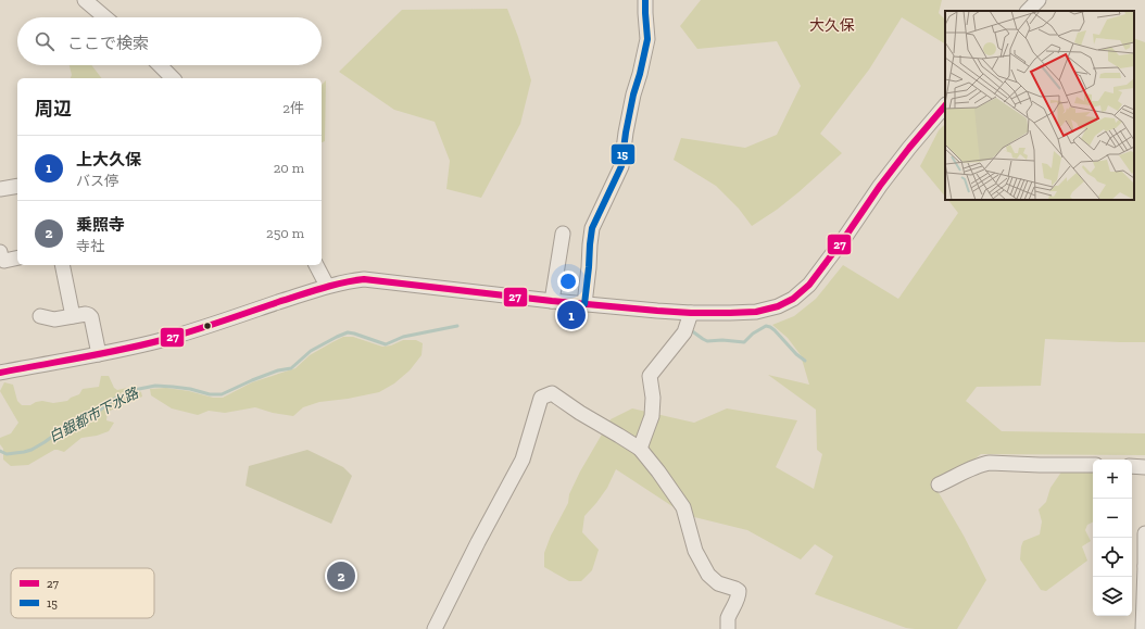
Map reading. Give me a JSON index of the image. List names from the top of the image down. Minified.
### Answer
{"districts":["大久保"],"water":["白銀都市下水路"],"lines":["transit line 15","transit line 27"],"legend":["27","15"],"page":{"search":"ここで検索","heading":["周辺","2件"],"list":[{"mark":"1","name":"上大久保","note":"バス停","value":"20 m"},{"mark":"2","name":"乗照寺","note":"寺社","value":"250 m"}],"pins":["1","2"],"map_buttons":["+","−"]}}
